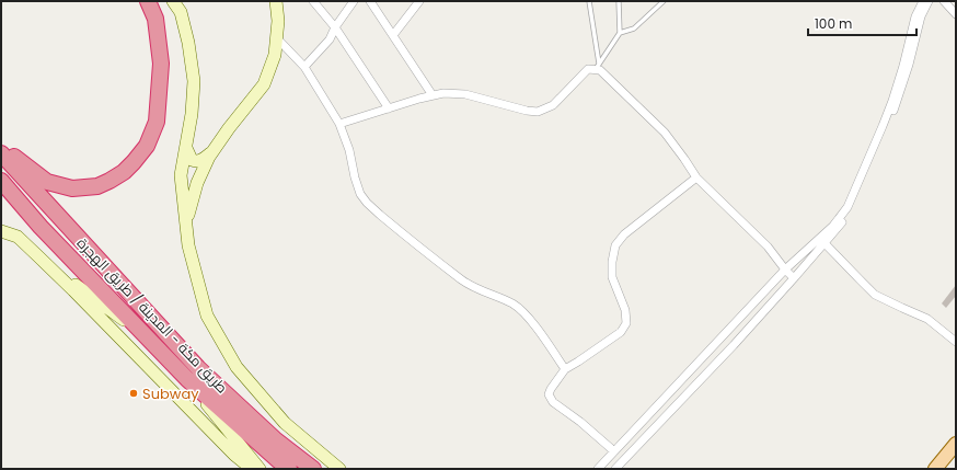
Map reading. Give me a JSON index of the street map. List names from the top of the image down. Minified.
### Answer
{"streets":{"highway":["طريق مكة - المدينة / طريق الهجرة"]},"places":["Subway"],"scale_bar":"100 m"}
